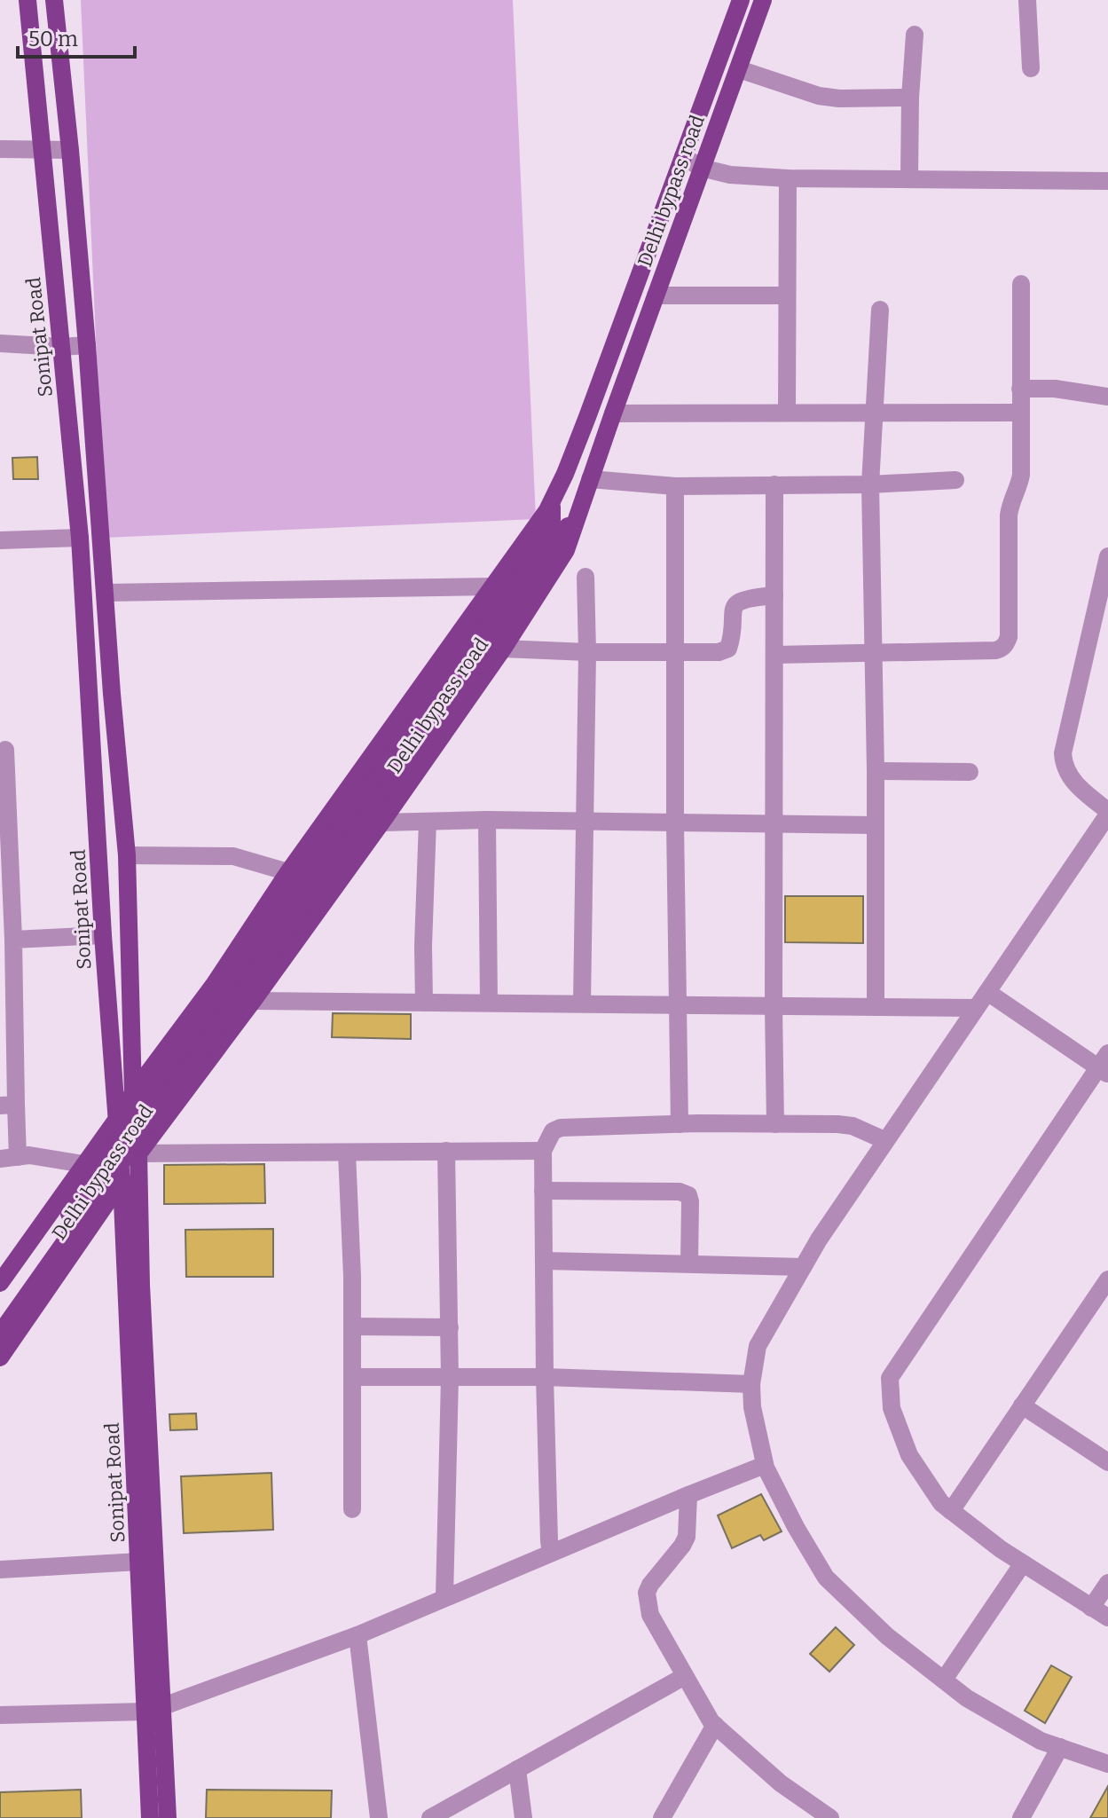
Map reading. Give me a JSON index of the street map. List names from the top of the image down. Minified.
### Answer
{"streets":{"main road":["Delhi bypass road","Sonipat Road"]},"crossings":[["Delhi bypass road","Sonipat Road"]],"scale_bar":"50 m"}
